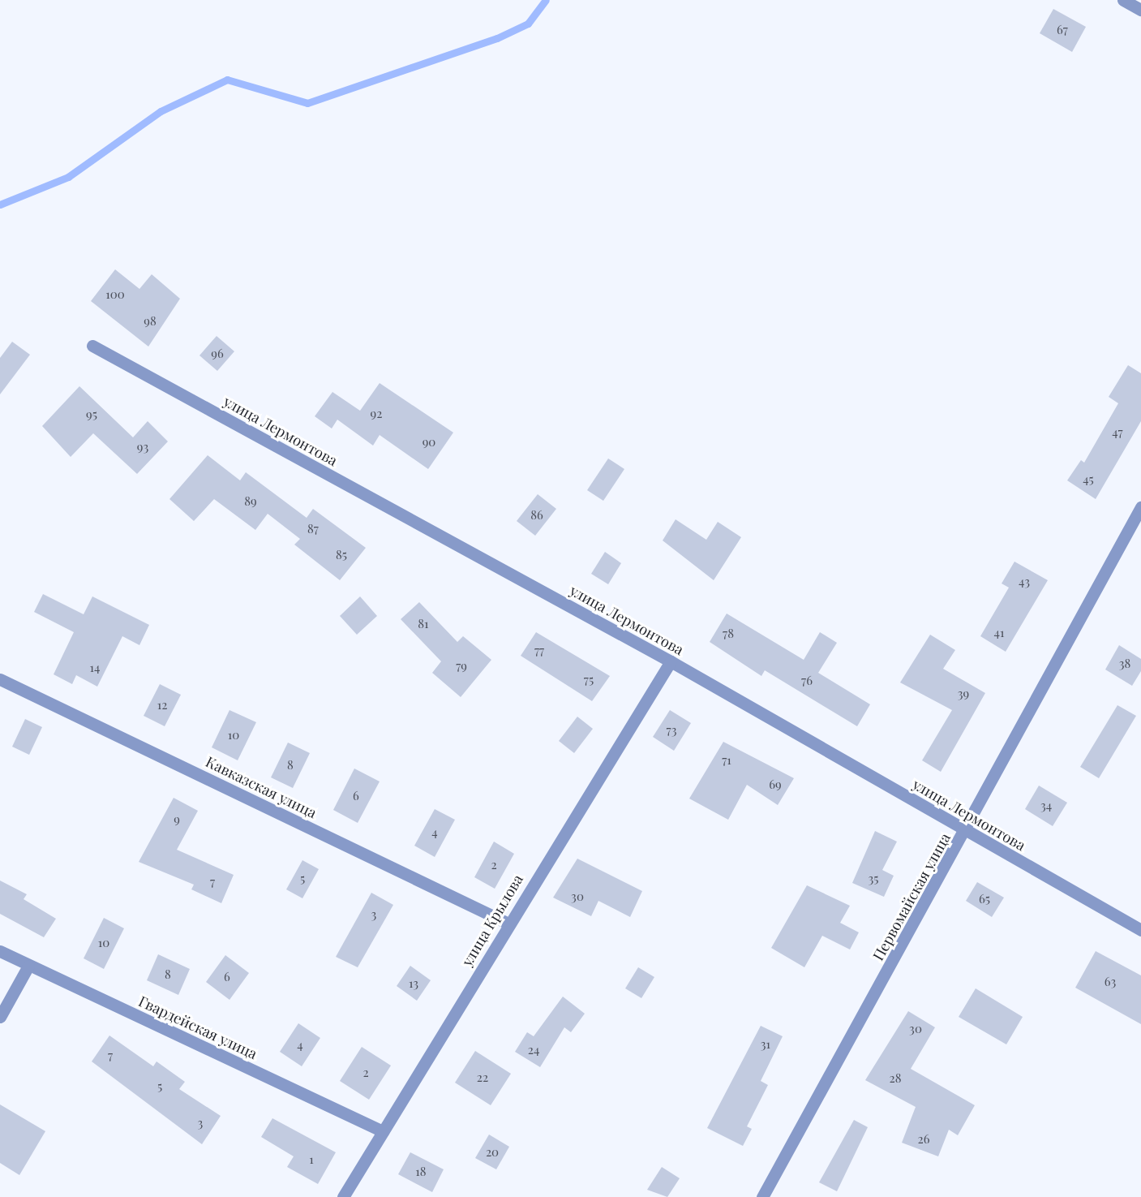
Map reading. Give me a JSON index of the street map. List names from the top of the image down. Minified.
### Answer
{"streets":{"street":["улица Лермонтова","Кавказская улица","Первомайская улица","улица Крылова","Гвардейская улица"]},"crossings":[["улица Лермонтова","Первомайская улица"],["улица Лермонтова","улица Крылова"],["Кавказская улица","улица Крылова"],["улица Крылова","Гвардейская улица"]],"house_numbers":["67","100","98","96","92","95","47","90","93","45","89","86","87","85","43","81","41","78","77","38","79","14","75","76","39","12","73","10","71","8","69","6","34","9","4","2","5","35","7","30","65","3","10","8","6","63","13","30","31","4","24","7","2","22","28","5","3","26","20","1","18"]}
